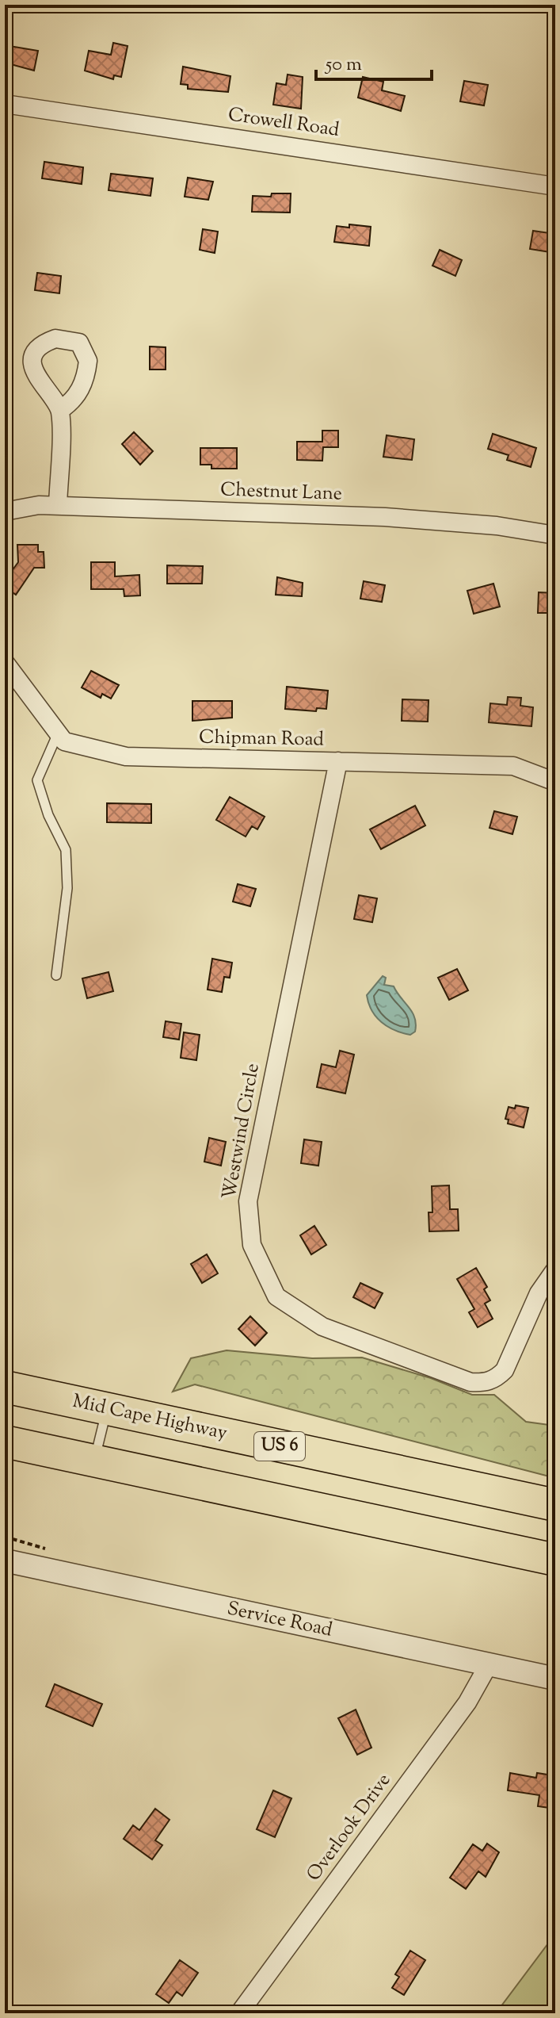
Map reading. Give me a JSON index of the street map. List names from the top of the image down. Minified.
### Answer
{"streets":{"highway":["Mid Cape Highway","US 6"],"street":["Crowell Road","Chestnut Lane","Chipman Road","Westwind Circle","Service Road","Overlook Drive"]},"crossings":[["Chipman Road","Westwind Circle"],["Service Road","Overlook Drive"]],"scale_bar":"50 m"}
